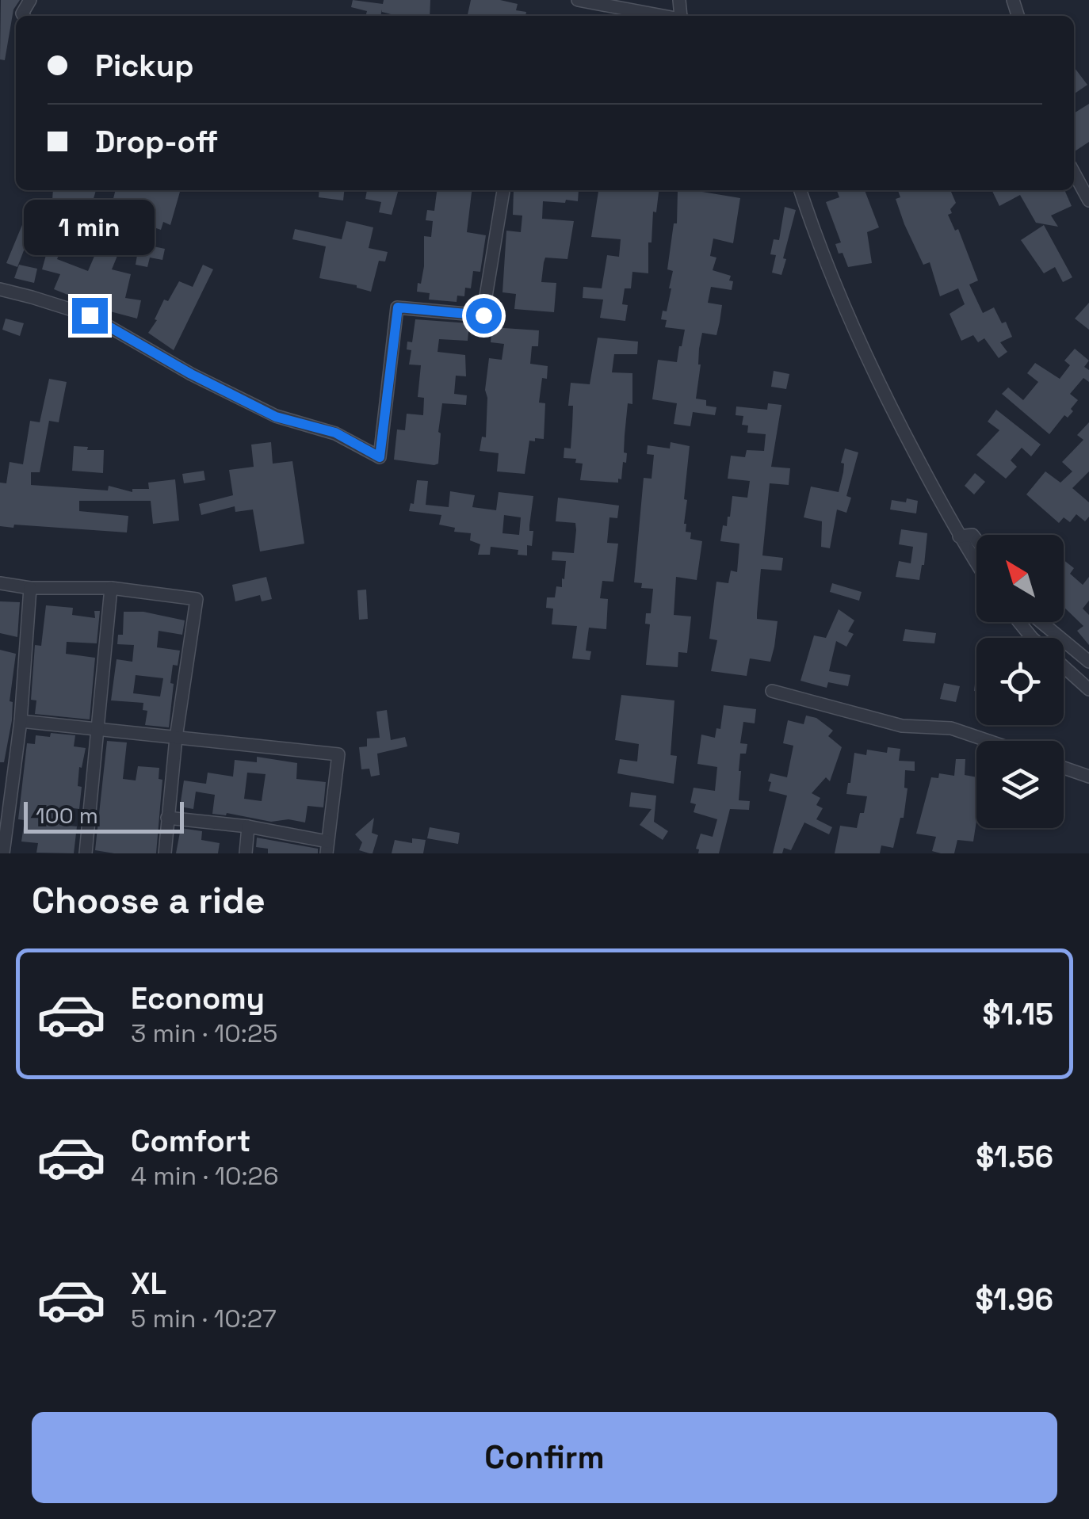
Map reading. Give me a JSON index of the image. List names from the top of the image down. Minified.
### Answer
{"scale_bar":"100 m","north":"top left","page":{"banner":["Pickup","Drop-off"],"bubble":"1 min","scale":"100 m","heading":"Choose a ride","list":[{"name":"Economy","note":"3 min · 10:25","value":"$1.15"},{"name":"Comfort","note":"4 min · 10:26","value":"$1.56"},{"name":"XL","note":"5 min · 10:27","value":"$1.96"}],"buttons":"Confirm"}}
